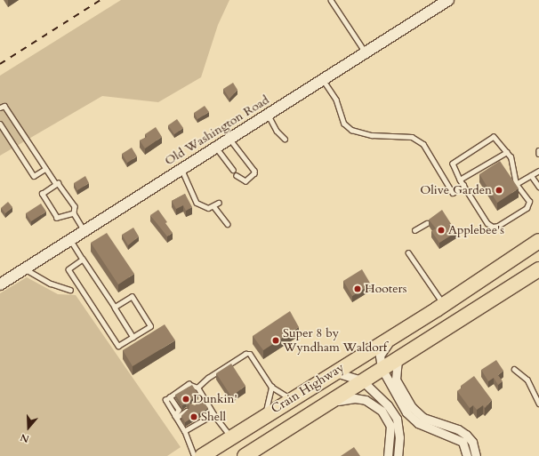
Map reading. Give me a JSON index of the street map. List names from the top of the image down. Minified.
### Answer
{"streets":{"highway":["Crain Highway"],"main road":["Old Washington Road"]},"places":["Olive Garden","Applebee's","Hooters","Super 8 by Wyndham Waldorf","Dunkin'","Shell"],"north":"bottom"}
